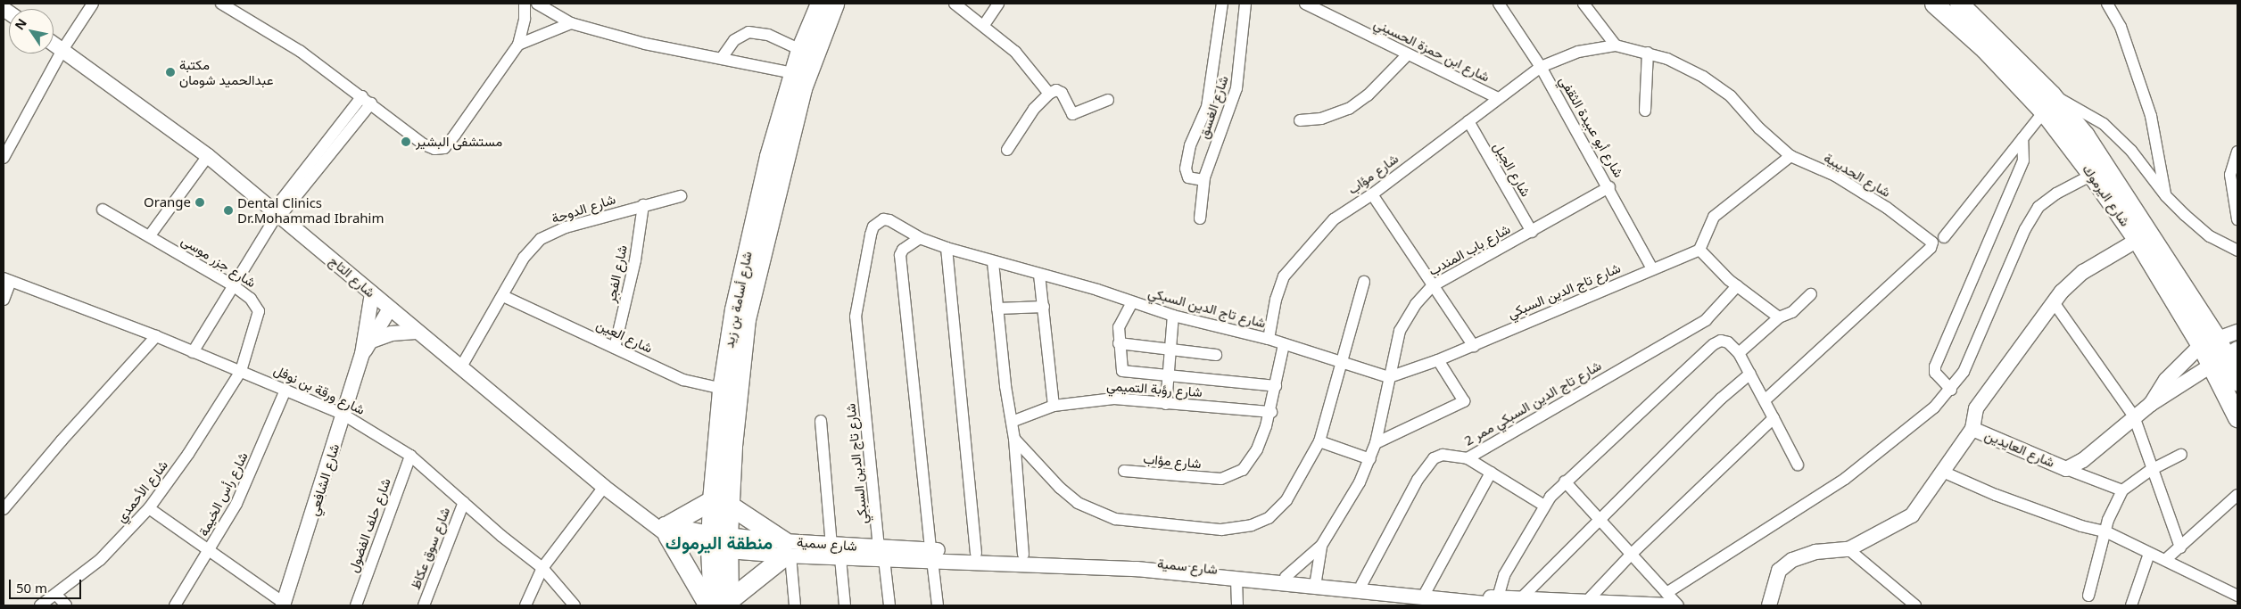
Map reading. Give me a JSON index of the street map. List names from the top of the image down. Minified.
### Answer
{"streets":{"highway":["شارع اليرموك","شارع أسامة بن زيد"],"street":["شارع ابن حمزة الحسيني","شارع الغسق","شارع أبو عبيدة الثقفي","شارع الجبل","شارع مؤاب","شارع الحديبية","شارع الدوحة","شارع باب المندب","شارع جزر موسى","شارع الفجر","شارع التاج","شارع تاج الدين السبكي","شارع العين","شارع رؤبة التميمي","شارع ورقة بن نوفل","شارع تاج الدين السبكي ممر 2","شارع العايدين","شارع الشافعي","شارع الأحمدي","شارع رأس الخيمة","شارع حلف الفضول","شارع سمية","شارع سوق عكاظ"]},"crossings":[["شارع ابن حمزة الحسيني","شارع مؤاب"],["شارع أبو عبيدة الثقفي","شارع مؤاب"],["شارع أبو عبيدة الثقفي","شارع الحديبية"],["شارع أبو عبيدة الثقفي","شارع باب المندب"],["شارع أبو عبيدة الثقفي","شارع تاج الدين السبكي"],["شارع الجبل","شارع مؤاب"],["شارع الجبل","شارع باب المندب"],["شارع مؤاب","شارع الحديبية"],["شارع مؤاب","شارع تاج الدين السبكي"],["شارع مؤاب","شارع رؤبة التميمي"],["شارع اليرموك","شارع العايدين"],["شارع الدوحة","شارع الفجر"],["شارع الدوحة","شارع التاج"],["شارع الدوحة","شارع العين"],["شارع باب المندب","شارع تاج الدين السبكي"],["شارع جزر موسى","شارع ورقة بن نوفل"],["شارع جزر موسى","شارع الأحمدي"],["شارع الفجر","شارع العين"],["شارع التاج","شارع أسامة بن زيد"],["شارع التاج","شارع الشافعي"],["شارع التاج","شارع سمية"],["شارع تاج الدين السبكي","شارع سمية"],["شارع أسامة بن زيد","شارع العين"],["شارع أسامة بن زيد","شارع سمية"],["شارع ورقة بن نوفل","شارع الشافعي"],["شارع ورقة بن نوفل","شارع الأحمدي"],["شارع ورقة بن نوفل","شارع رأس الخيمة"],["شارع ورقة بن نوفل","شارع حلف الفضول"],["شارع ورقة بن نوفل","شارع سوق عكاظ"],["شارع تاج الدين السبكي ممر 2","شارع سمية"]],"districts":["منطقة اليرموك"],"places":["مكتبة عبدالحميد شومان","مستشفى البشير","Orange","Dental Clinics Dr.Mohammad Ibrahim"],"scale_bar":"50 m","north":"top left"}
